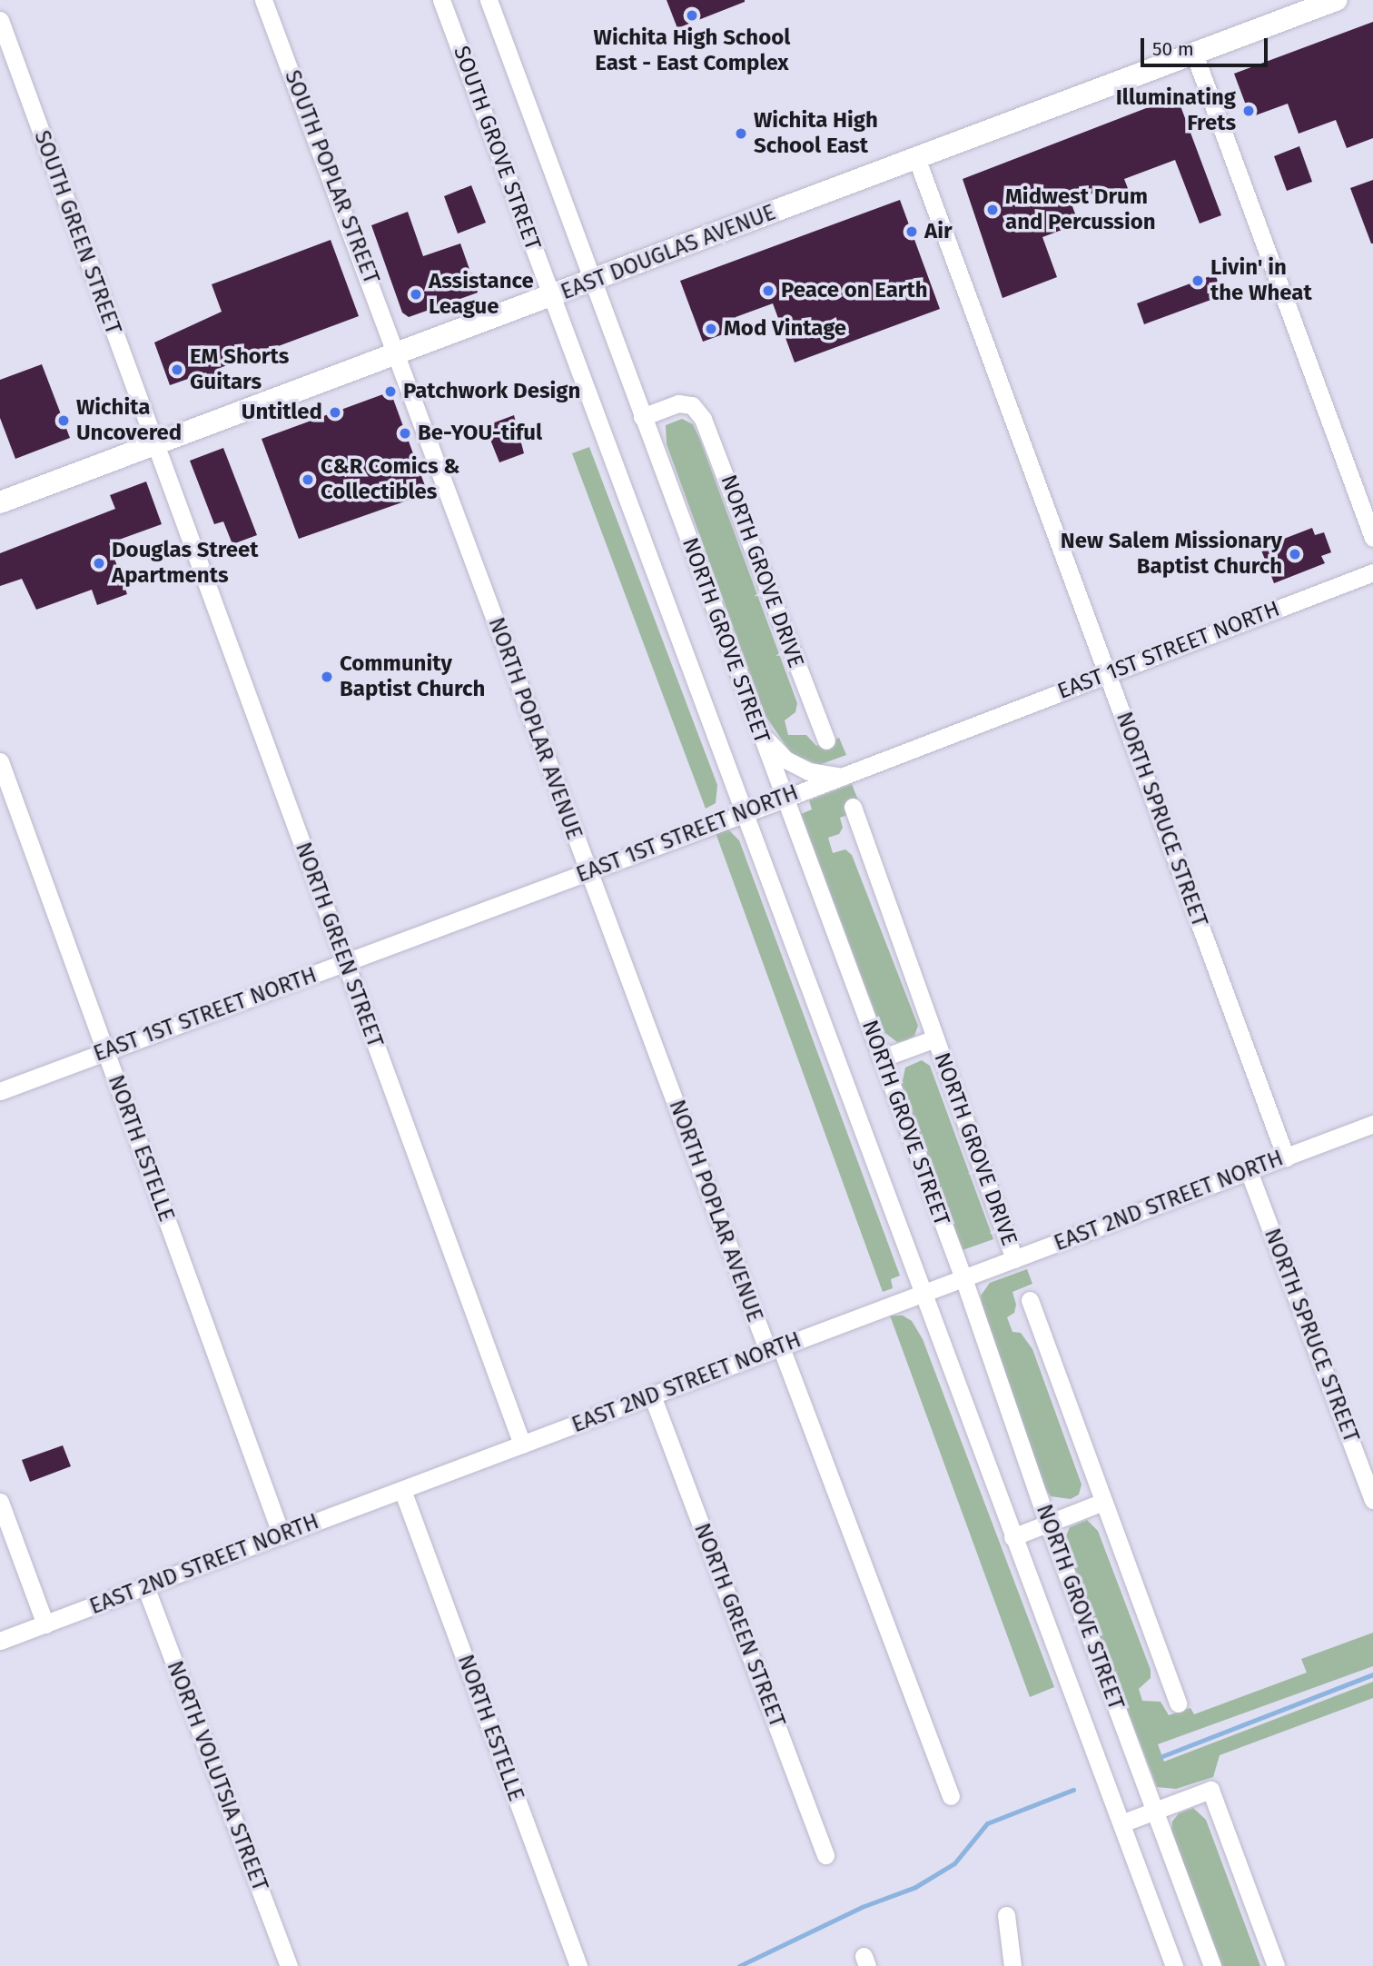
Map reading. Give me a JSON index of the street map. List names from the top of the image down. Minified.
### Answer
{"streets":{"main road":["EAST DOUGLAS AVENUE"],"street":["SOUTH GROVE STREET","SOUTH POPLAR STREET","SOUTH GREEN STREET","NORTH GROVE DRIVE","NORTH GROVE STREET","EAST 1ST STREET NORTH","NORTH POPLAR AVENUE","NORTH SPRUCE STREET","NORTH GREEN STREET","NORTH ESTELLE","EAST 2ND STREET NORTH","NORTH VOLUTSIA STREET"]},"crossings":[["SOUTH GROVE STREET","EAST DOUGLAS AVENUE"],["SOUTH GROVE STREET","NORTH GROVE STREET"],["SOUTH POPLAR STREET","EAST DOUGLAS AVENUE"],["SOUTH POPLAR STREET","NORTH POPLAR AVENUE"],["SOUTH GREEN STREET","EAST DOUGLAS AVENUE"],["SOUTH GREEN STREET","NORTH GREEN STREET"],["EAST DOUGLAS AVENUE","NORTH GROVE STREET"],["EAST DOUGLAS AVENUE","NORTH POPLAR AVENUE"],["EAST DOUGLAS AVENUE","NORTH SPRUCE STREET"],["EAST DOUGLAS AVENUE","NORTH GREEN STREET"],["NORTH GROVE DRIVE","NORTH GROVE STREET"],["NORTH GROVE DRIVE","EAST 2ND STREET NORTH"],["NORTH GROVE STREET","EAST 1ST STREET NORTH"],["NORTH GROVE STREET","EAST 2ND STREET NORTH"],["EAST 1ST STREET NORTH","NORTH POPLAR AVENUE"],["EAST 1ST STREET NORTH","NORTH SPRUCE STREET"],["EAST 1ST STREET NORTH","NORTH GREEN STREET"],["EAST 1ST STREET NORTH","NORTH ESTELLE"],["NORTH POPLAR AVENUE","EAST 2ND STREET NORTH"],["NORTH SPRUCE STREET","EAST 2ND STREET NORTH"],["NORTH GREEN STREET","EAST 2ND STREET NORTH"],["NORTH ESTELLE","EAST 2ND STREET NORTH"],["EAST 2ND STREET NORTH","NORTH VOLUTSIA STREET"]],"places":["Wichita High School East - East Complex","Illuminating Frets","Wichita High School East","Midwest Drum and Percussion","Air","Livin' in the Wheat","Peace on Earth","Assistance League","Mod Vintage","EM Shorts Guitars","Patchwork Design","Untitled","Wichita Uncovered","Be-YOU-tiful","C&R Comics & Collectibles","New Salem Missionary Baptist Church","Douglas Street Apartments","Community Baptist Church"],"scale_bar":"50 m"}
